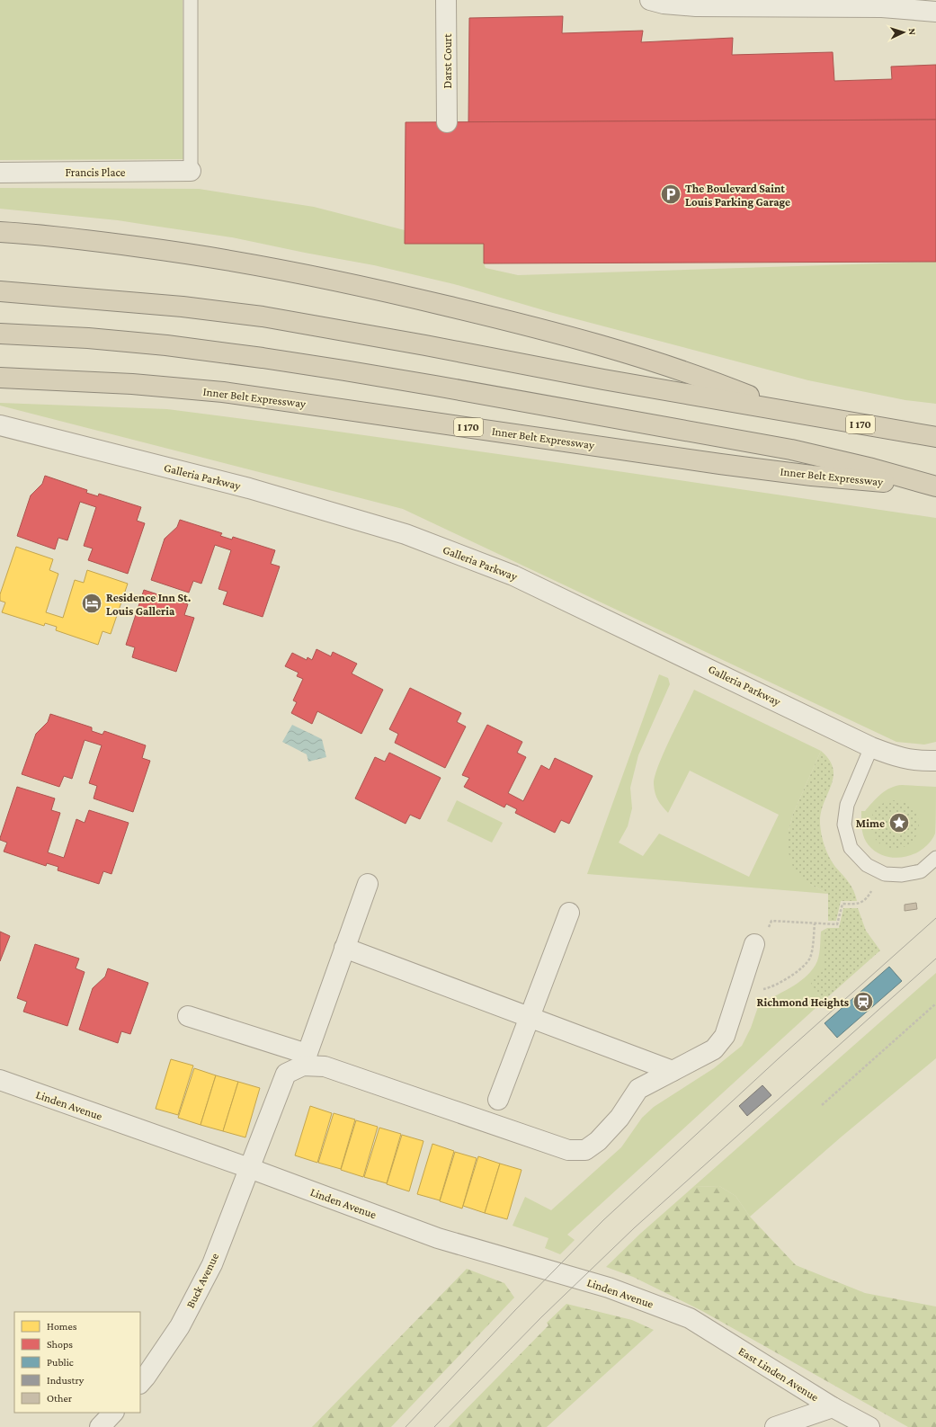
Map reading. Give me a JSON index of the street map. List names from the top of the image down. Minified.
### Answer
{"streets":{"highway":["Inner Belt Expressway","I 170"],"street":["Darst Court","Francis Place","Galleria Parkway","Linden Avenue","Buck Avenue","East Linden Avenue"]},"crossings":[["Linden Avenue","Buck Avenue"],["Linden Avenue","East Linden Avenue"]],"places":{"parking":["The Boulevard Saint Louis Parking Garage"],"hotel":["Residence Inn St. Louis Galleria"],"place":["Mime"],"station":["Richmond Heights"]},"legend":["Homes","Shops","Public","Industry","Other"],"north":"right"}
